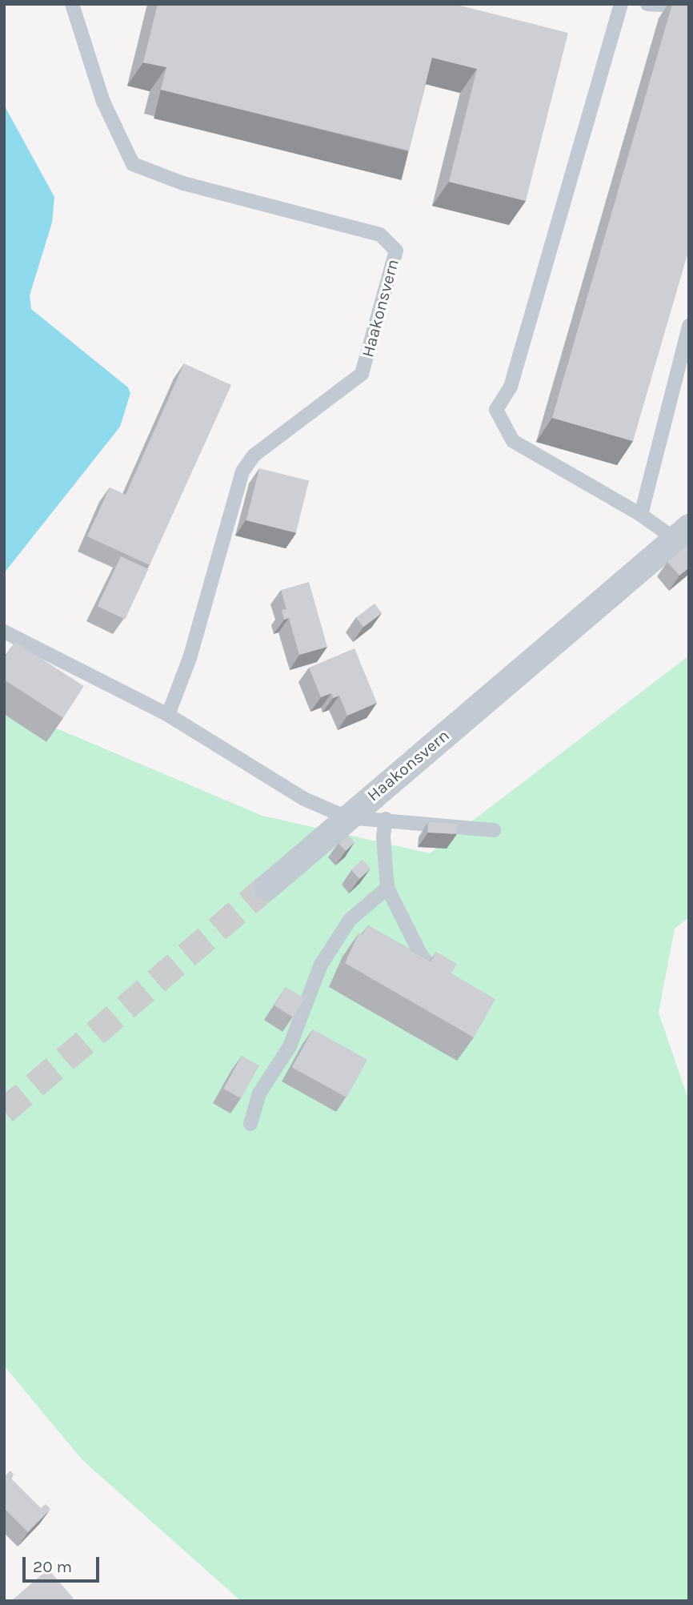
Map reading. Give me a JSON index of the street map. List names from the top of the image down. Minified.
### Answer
{"streets":{"street":["Haakonsvern"]},"scale_bar":"20 m"}
